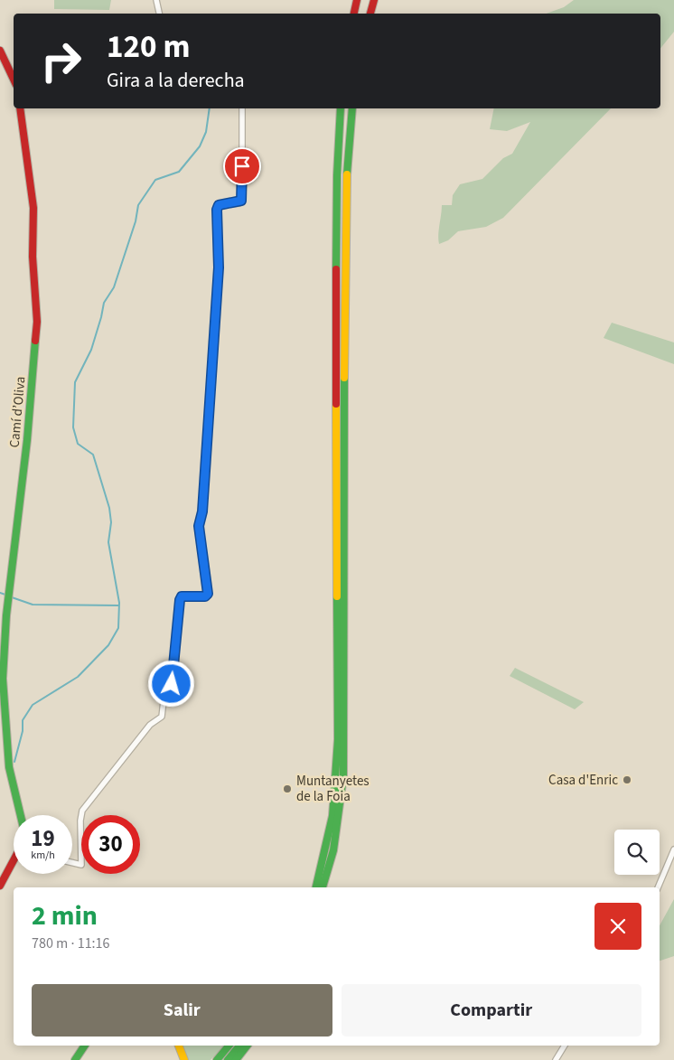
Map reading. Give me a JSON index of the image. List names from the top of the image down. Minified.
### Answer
{"streets":{"main road":["Camí d’Oliva"]},"places":["Casa d'Enric","Muntanyetes de la Foia"],"page":{"turn":["120 m","Gira a la derecha"],"speed":"19 km/h","limit":"30","heading":["2 min","780 m · 11:16"],"buttons":["Salir","Compartir"]}}
